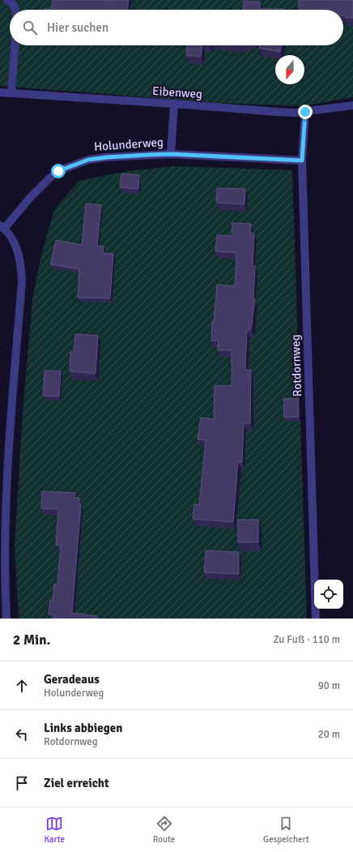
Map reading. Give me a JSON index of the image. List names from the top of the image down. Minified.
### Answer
{"streets":{"street":["Eibenweg","Holunderweg","Rotdornweg"]},"crossings":[["Eibenweg","Rotdornweg"],["Holunderweg","Rotdornweg"]],"north":"bottom","page":{"search":"Hier suchen","heading":["2 Min.","Zu Fuß · 110 m"],"list":[["Geradeaus","Holunderweg","90 m"],["Links abbiegen","Rotdornweg","20 m"],"Ziel erreicht"],"nav":["Karte","Route","Gespeichert"]}}
